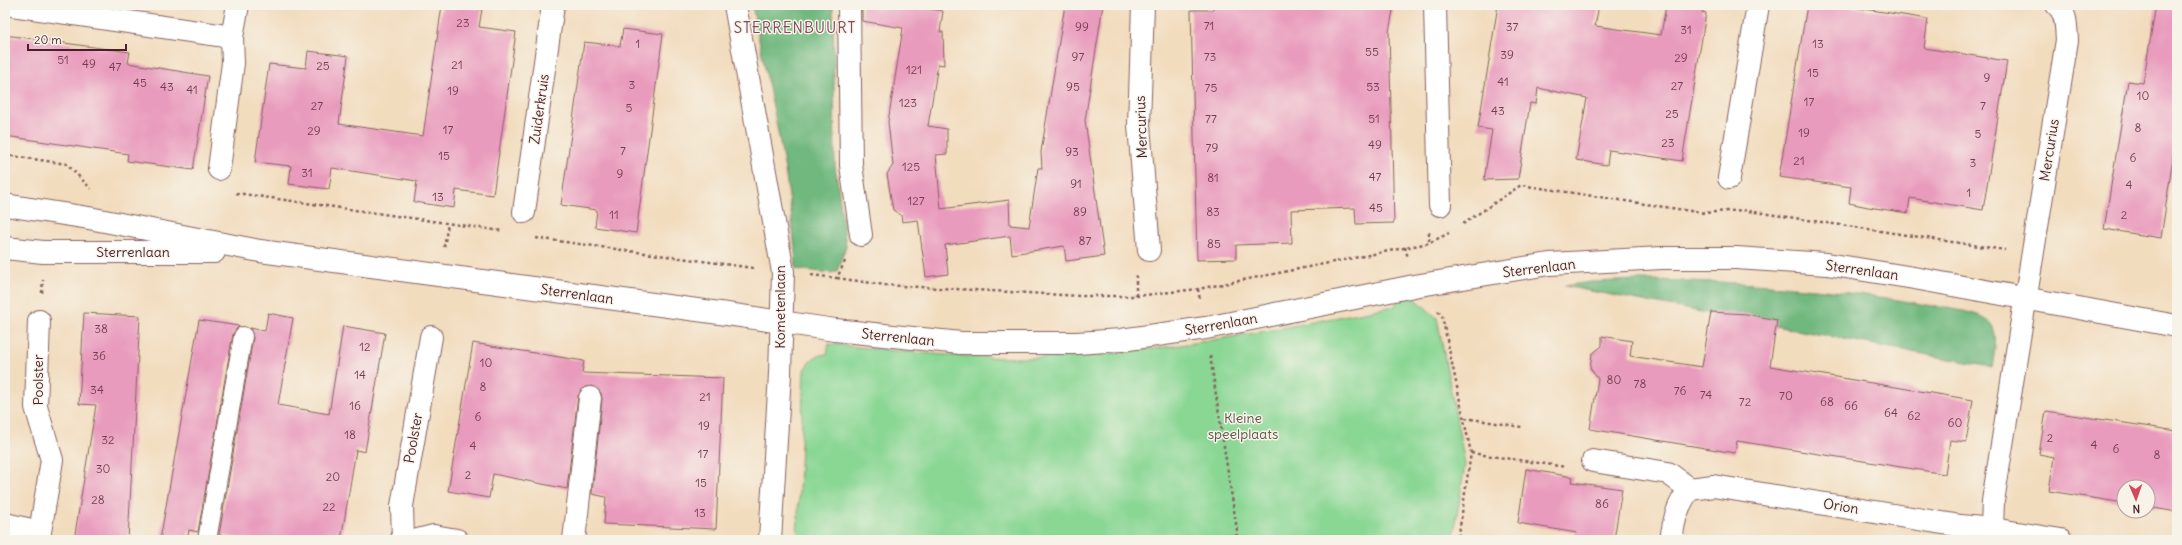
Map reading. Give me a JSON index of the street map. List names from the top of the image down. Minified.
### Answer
{"streets":{"street":["Zuiderkruis","Mercurius","Sterrenlaan","Kometenlaan","Poolster","Orion"]},"crossings":[["Mercurius","Sterrenlaan"],["Sterrenlaan","Kometenlaan"]],"districts":["STERRENBUURT"],"parks":["Kleine speelplaats"],"house_numbers":["23","71","99","37","31","1","13","55","39","97","73","29","51","49","21","25","47","121","15","9","41","45","3","27","43","95","53","75","41","19","10","17","123","27","7","5","43","25","77","51","8","17","29","19","5","23","49","79","7","93","15","6","21","3","125","31","9","47","81","91","4","1","13","127","45","89","83","11","2","87","85","38","12","36","10","14","80","78","8","34","76","74","70","21","72","68","16","66","64","62","6","60","19","18","2","32","4","4","6","17","8","30","2","20","15","28","86","22","13"],"scale_bar":"20 m","north":"bottom"}
